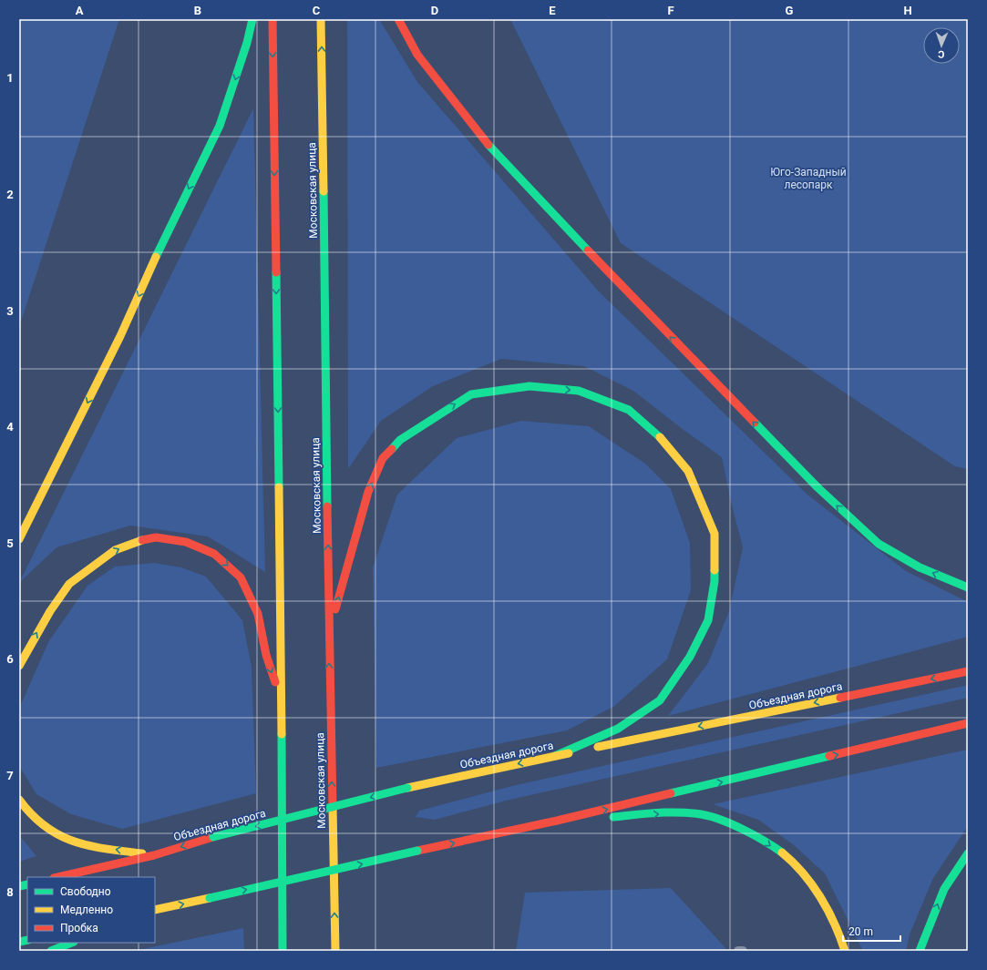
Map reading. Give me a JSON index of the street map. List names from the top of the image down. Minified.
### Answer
{"streets":{"main road":["Московская улица","Объездная дорога"]},"parks":["Юго-Западный лесопарк"],"legend":["Свободно","Медленно","Пробка"],"scale_bar":"20 m","north":"bottom","grid":{"columns":["A","B","C","D","E","F","G","H"],"rows":["1","2","3","4","5","6","7","8"]}}
